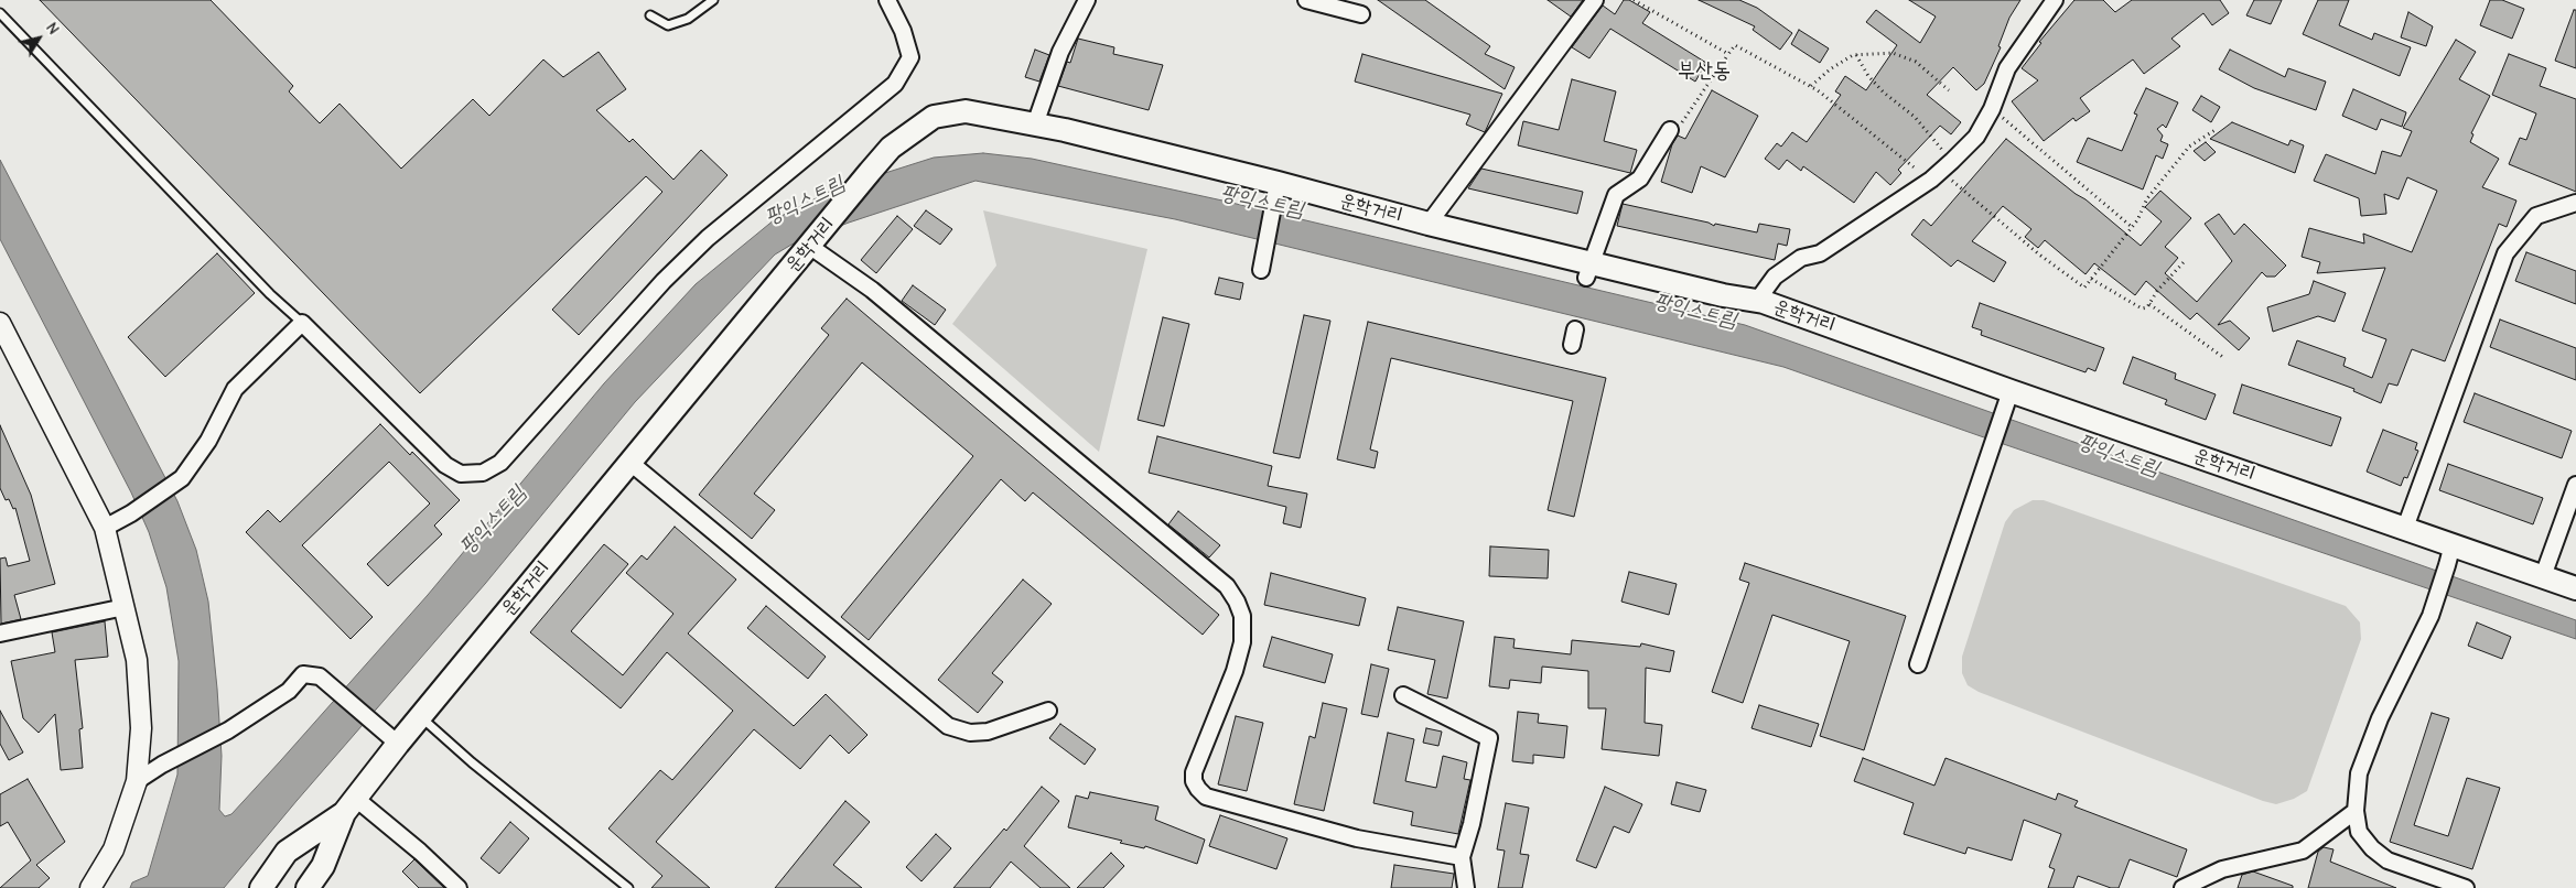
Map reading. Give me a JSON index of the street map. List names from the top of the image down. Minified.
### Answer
{"streets":{"main road":["운학거리"]},"districts":["부산동"],"water":["팡익스트림"],"north":"top right"}
